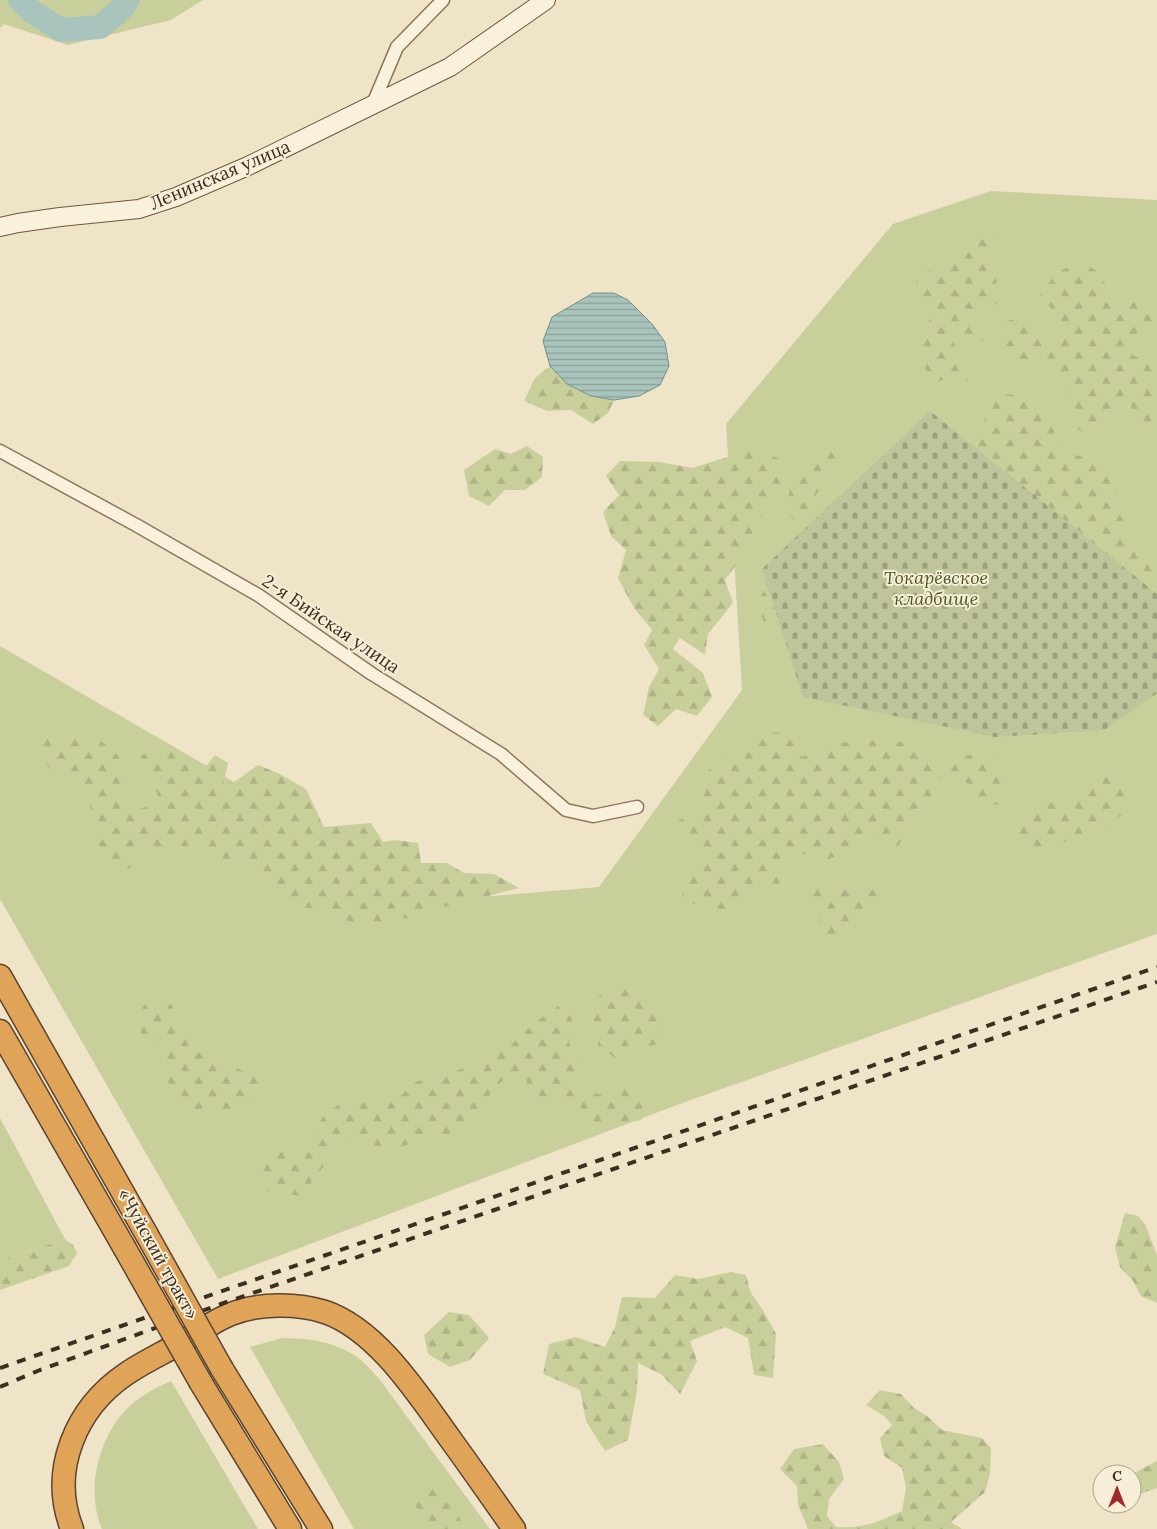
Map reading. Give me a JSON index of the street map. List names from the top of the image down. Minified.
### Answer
{"streets":{"highway":["«Чуйский тракт»"],"street":["Ленинская улица","2-я Бийская улица"]},"parks":["Токарёвское кладбище"],"north":"top"}
